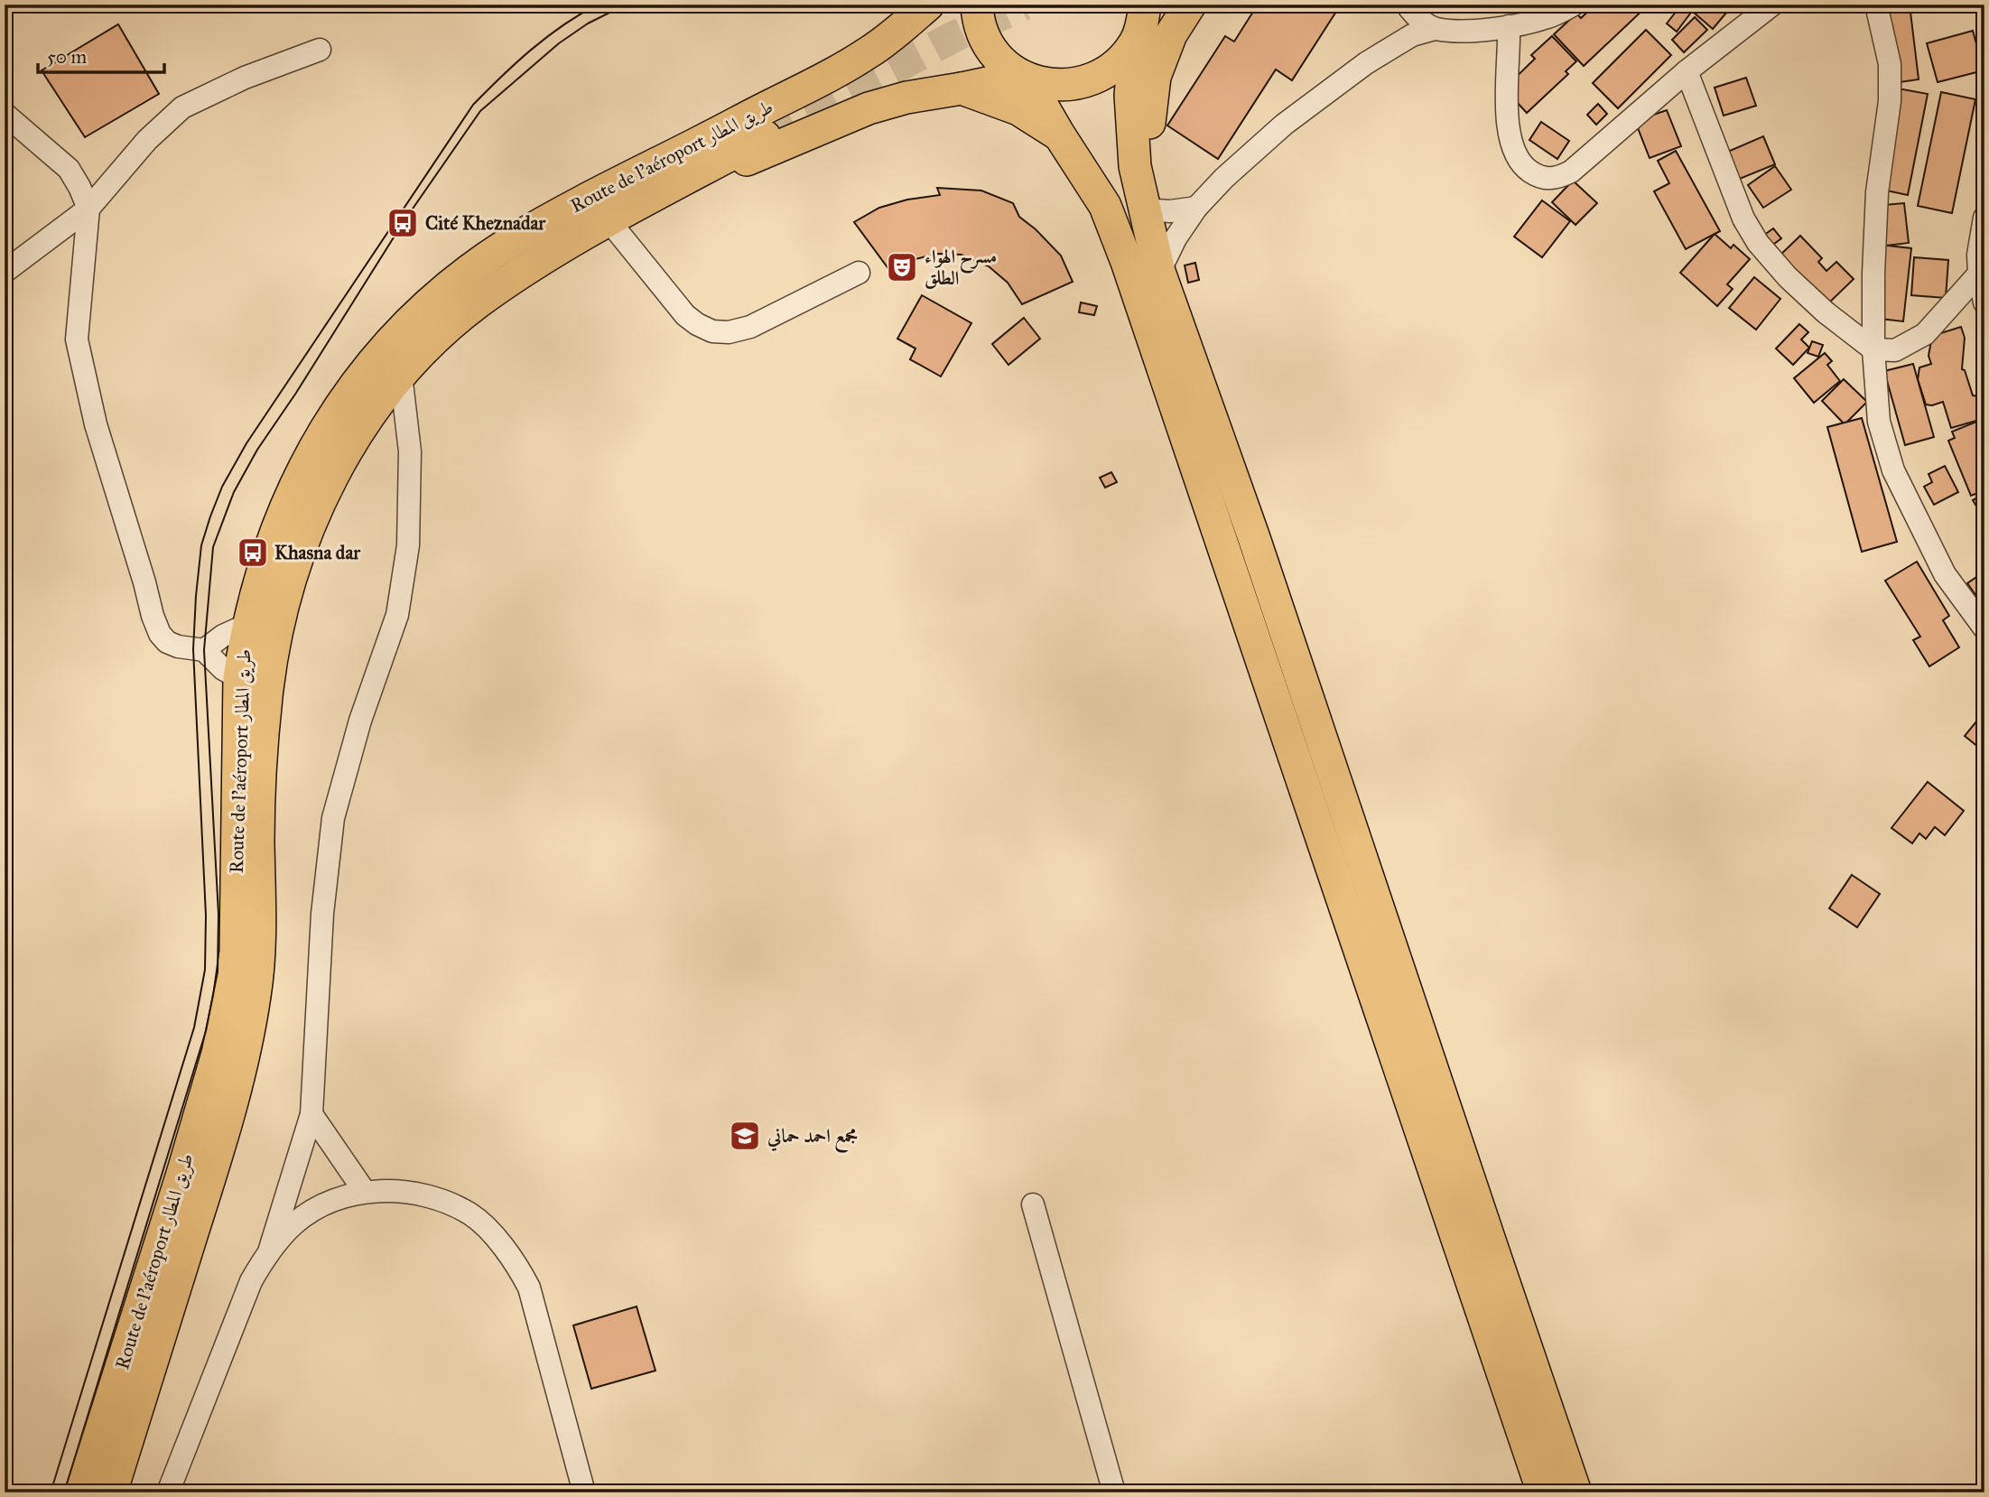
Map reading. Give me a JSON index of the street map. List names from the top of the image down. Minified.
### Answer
{"streets":{"highway":["Route de l'aéroport طريق المطار"]},"places":{"bus stop":["Cité Kheznadar","Khasna dar"],"theatre":["مسرح الهواء الطلق"],"school or university":["مجمع احمد حماني"]},"scale_bar":"50 m"}
